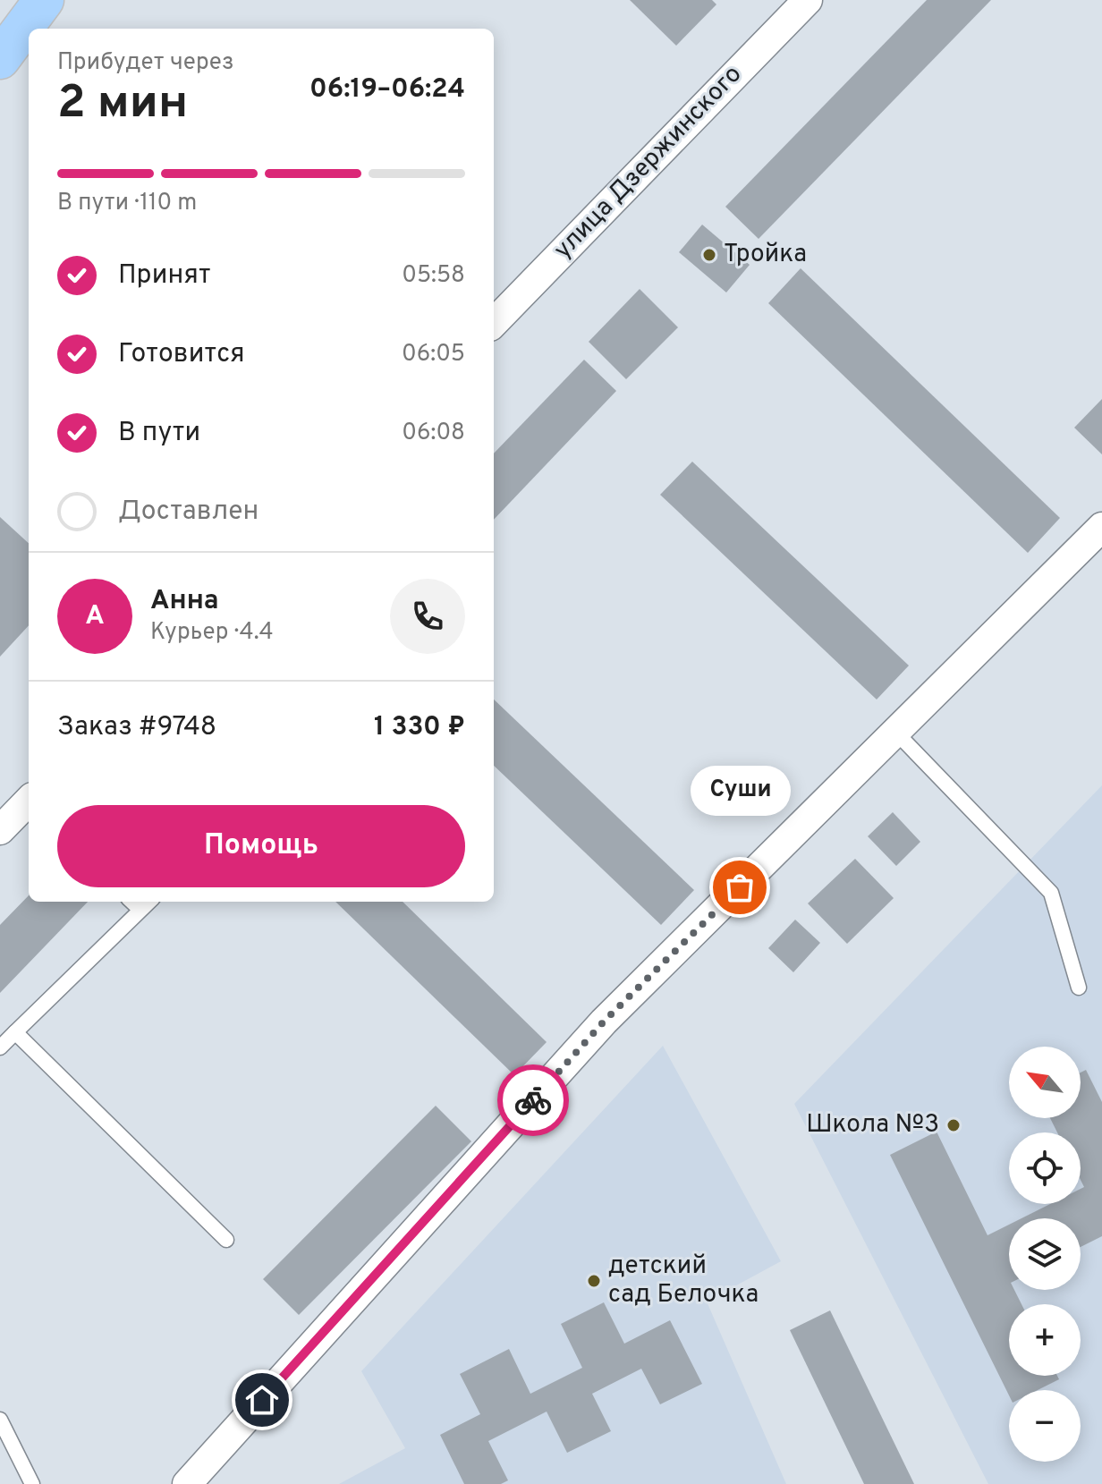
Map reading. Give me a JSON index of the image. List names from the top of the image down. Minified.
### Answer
{"streets":{"street":["улица Дзержинского"]},"places":["Тройка","Суши","Школа №3","детский сад Белочка"],"north":"top left","page":{"heading":["2 мин","Прибудет через","06:19–06:24"],"panel":["Анна","Курьер · 4.4","Заказ #9748","1 330 ₽"],"bar":"В пути · 110 m","list":[["Принят","05:58"],["Готовится","06:05"],["В пути","06:08"],"Доставлен"],"round":"А","bubble":"Суши","buttons":"Помощь","map_buttons":["+","−"]}}
